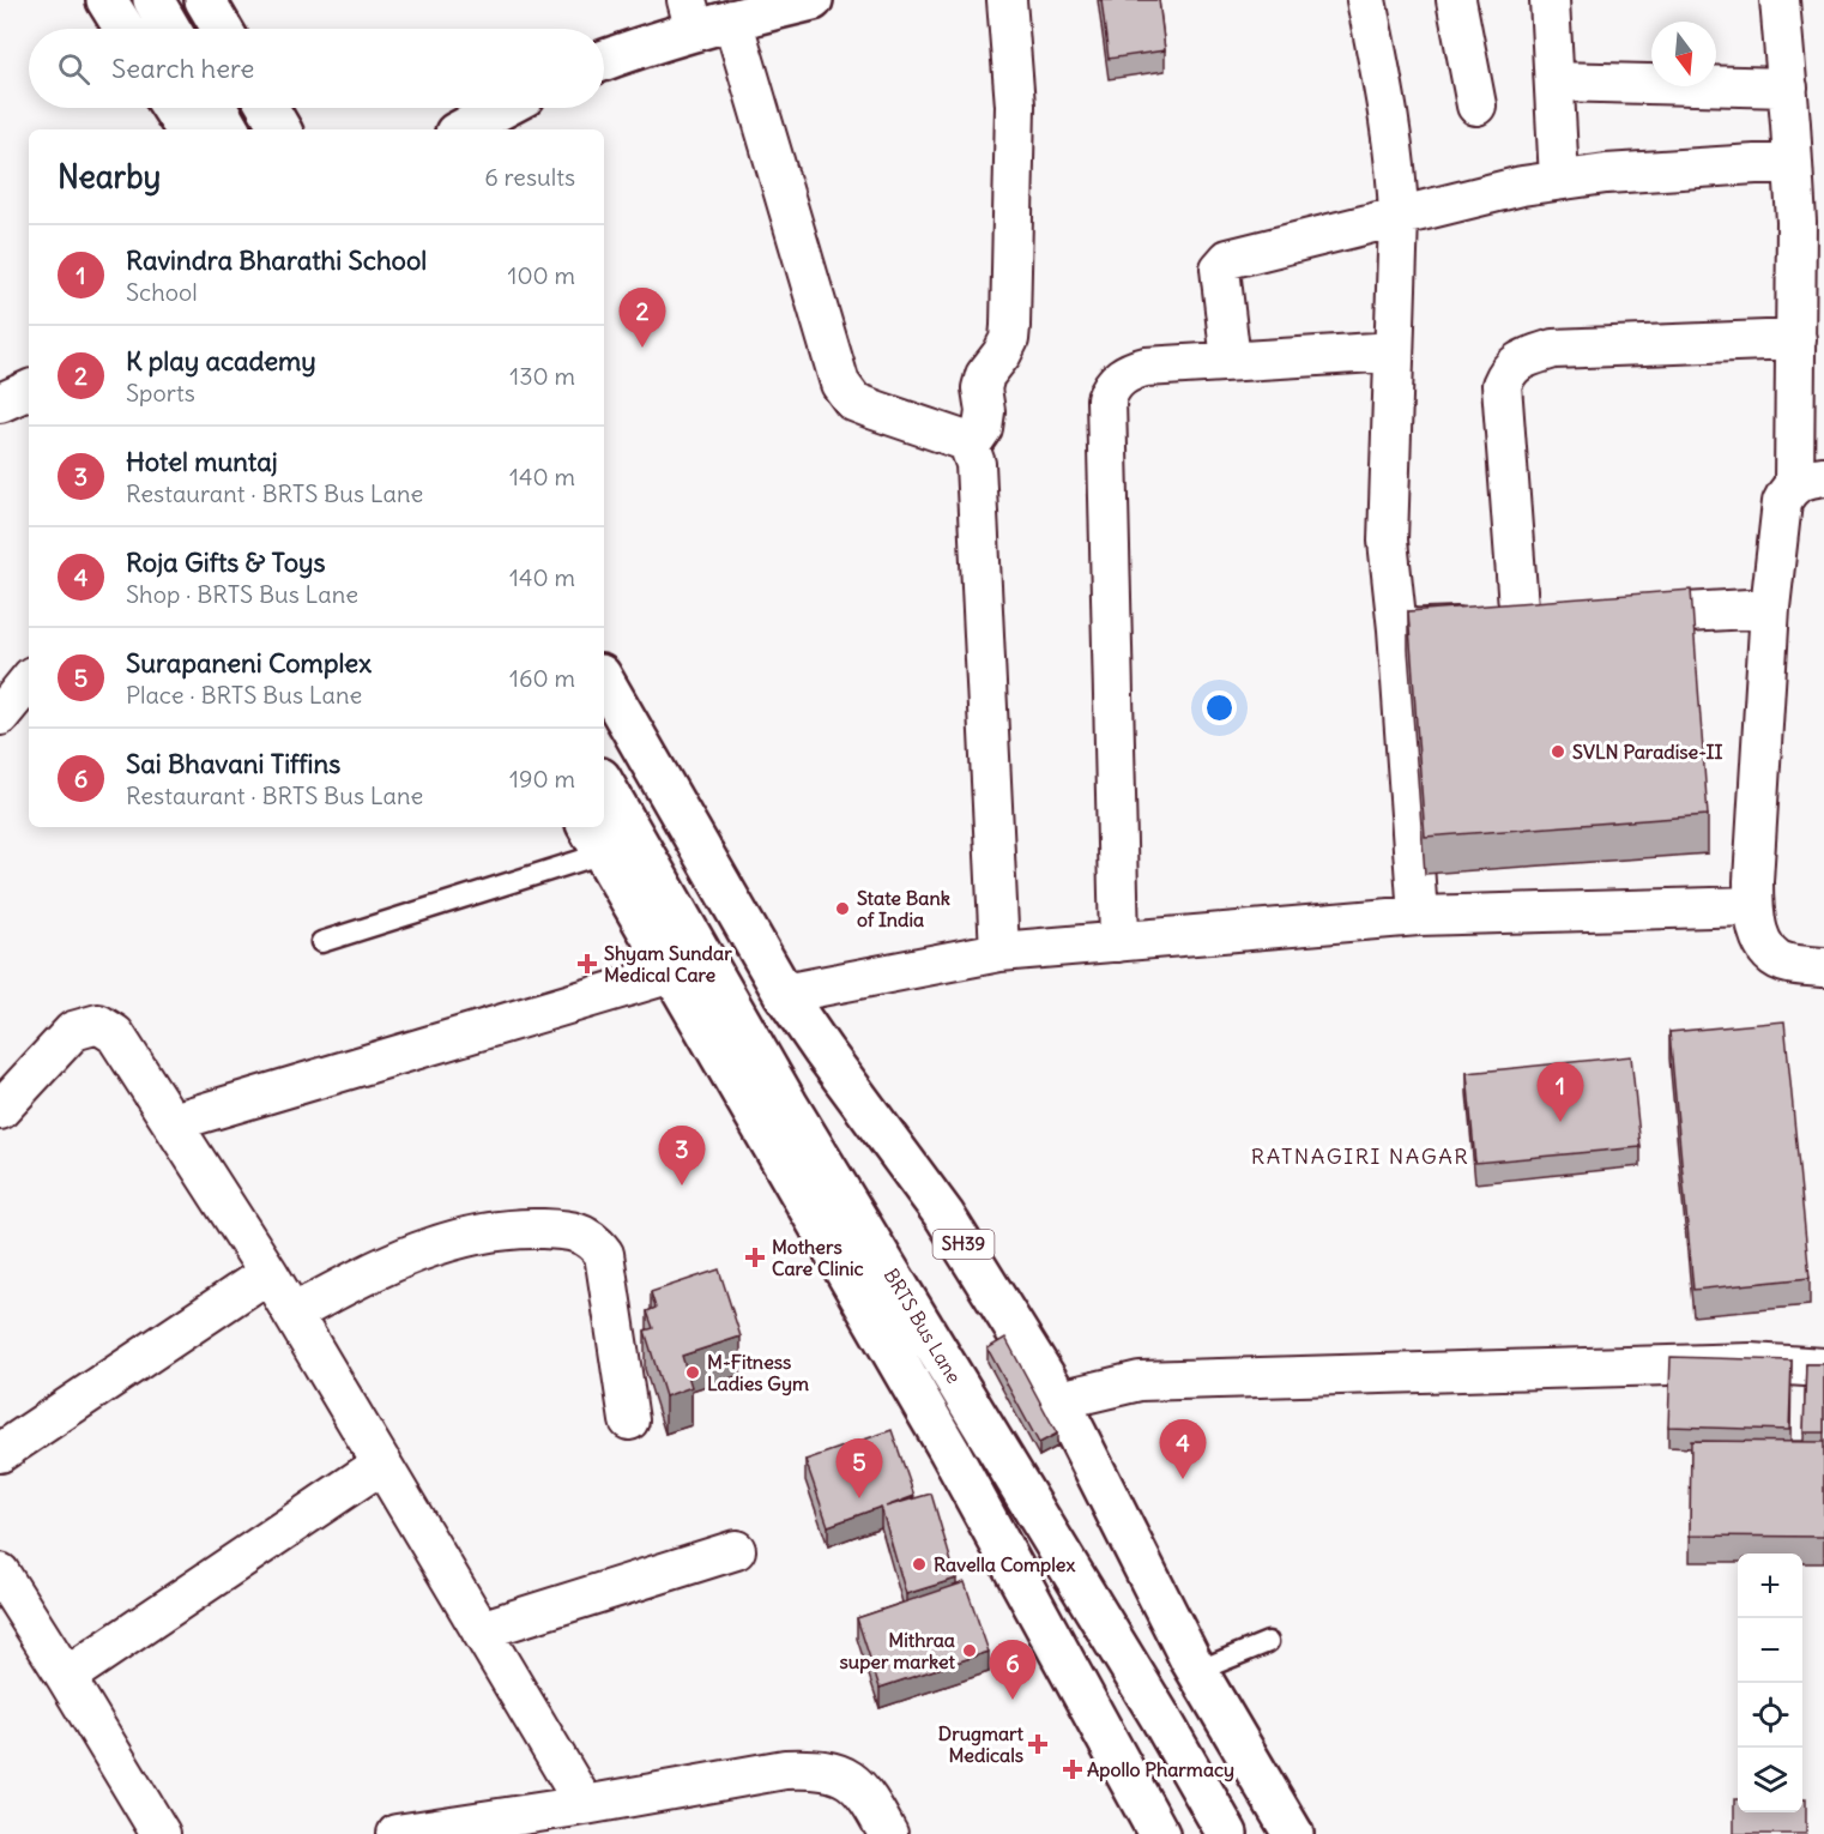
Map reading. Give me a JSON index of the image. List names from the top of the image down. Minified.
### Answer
{"streets":{"main road":["SH39","BRTS Bus Lane"]},"districts":["RATNAGIRI NAGAR"],"places":{"other":["SVLN Paradise-II","State Bank of India","M-Fitness Ladies Gym","Ravella Complex","Mithraa super market"],"health":["Shyam Sundar Medical Care","Mothers Care Clinic","Drugmart Medicals","Apollo Pharmacy"]},"north":"bottom","page":{"search":"Search here","heading":["Nearby","6 results"],"list":[{"mark":"1","name":"Ravindra Bharathi School","note":"School","value":"100 m"},{"mark":"2","name":"K play academy","note":"Sports","value":"130 m"},{"mark":"3","name":"Hotel muntaj","note":"Restaurant · BRTS Bus Lane","value":"140 m"},{"mark":"4","name":"Roja Gifts & Toys","note":"Shop · BRTS Bus Lane","value":"140 m"},{"mark":"5","name":"Surapaneni Complex","note":"Place · BRTS Bus Lane","value":"160 m"},{"mark":"6","name":"Sai Bhavani Tiffins","note":"Restaurant · BRTS Bus Lane","value":"190 m"}],"pins":["2","1","3","4","5","6"],"map_buttons":["+","−"]}}
